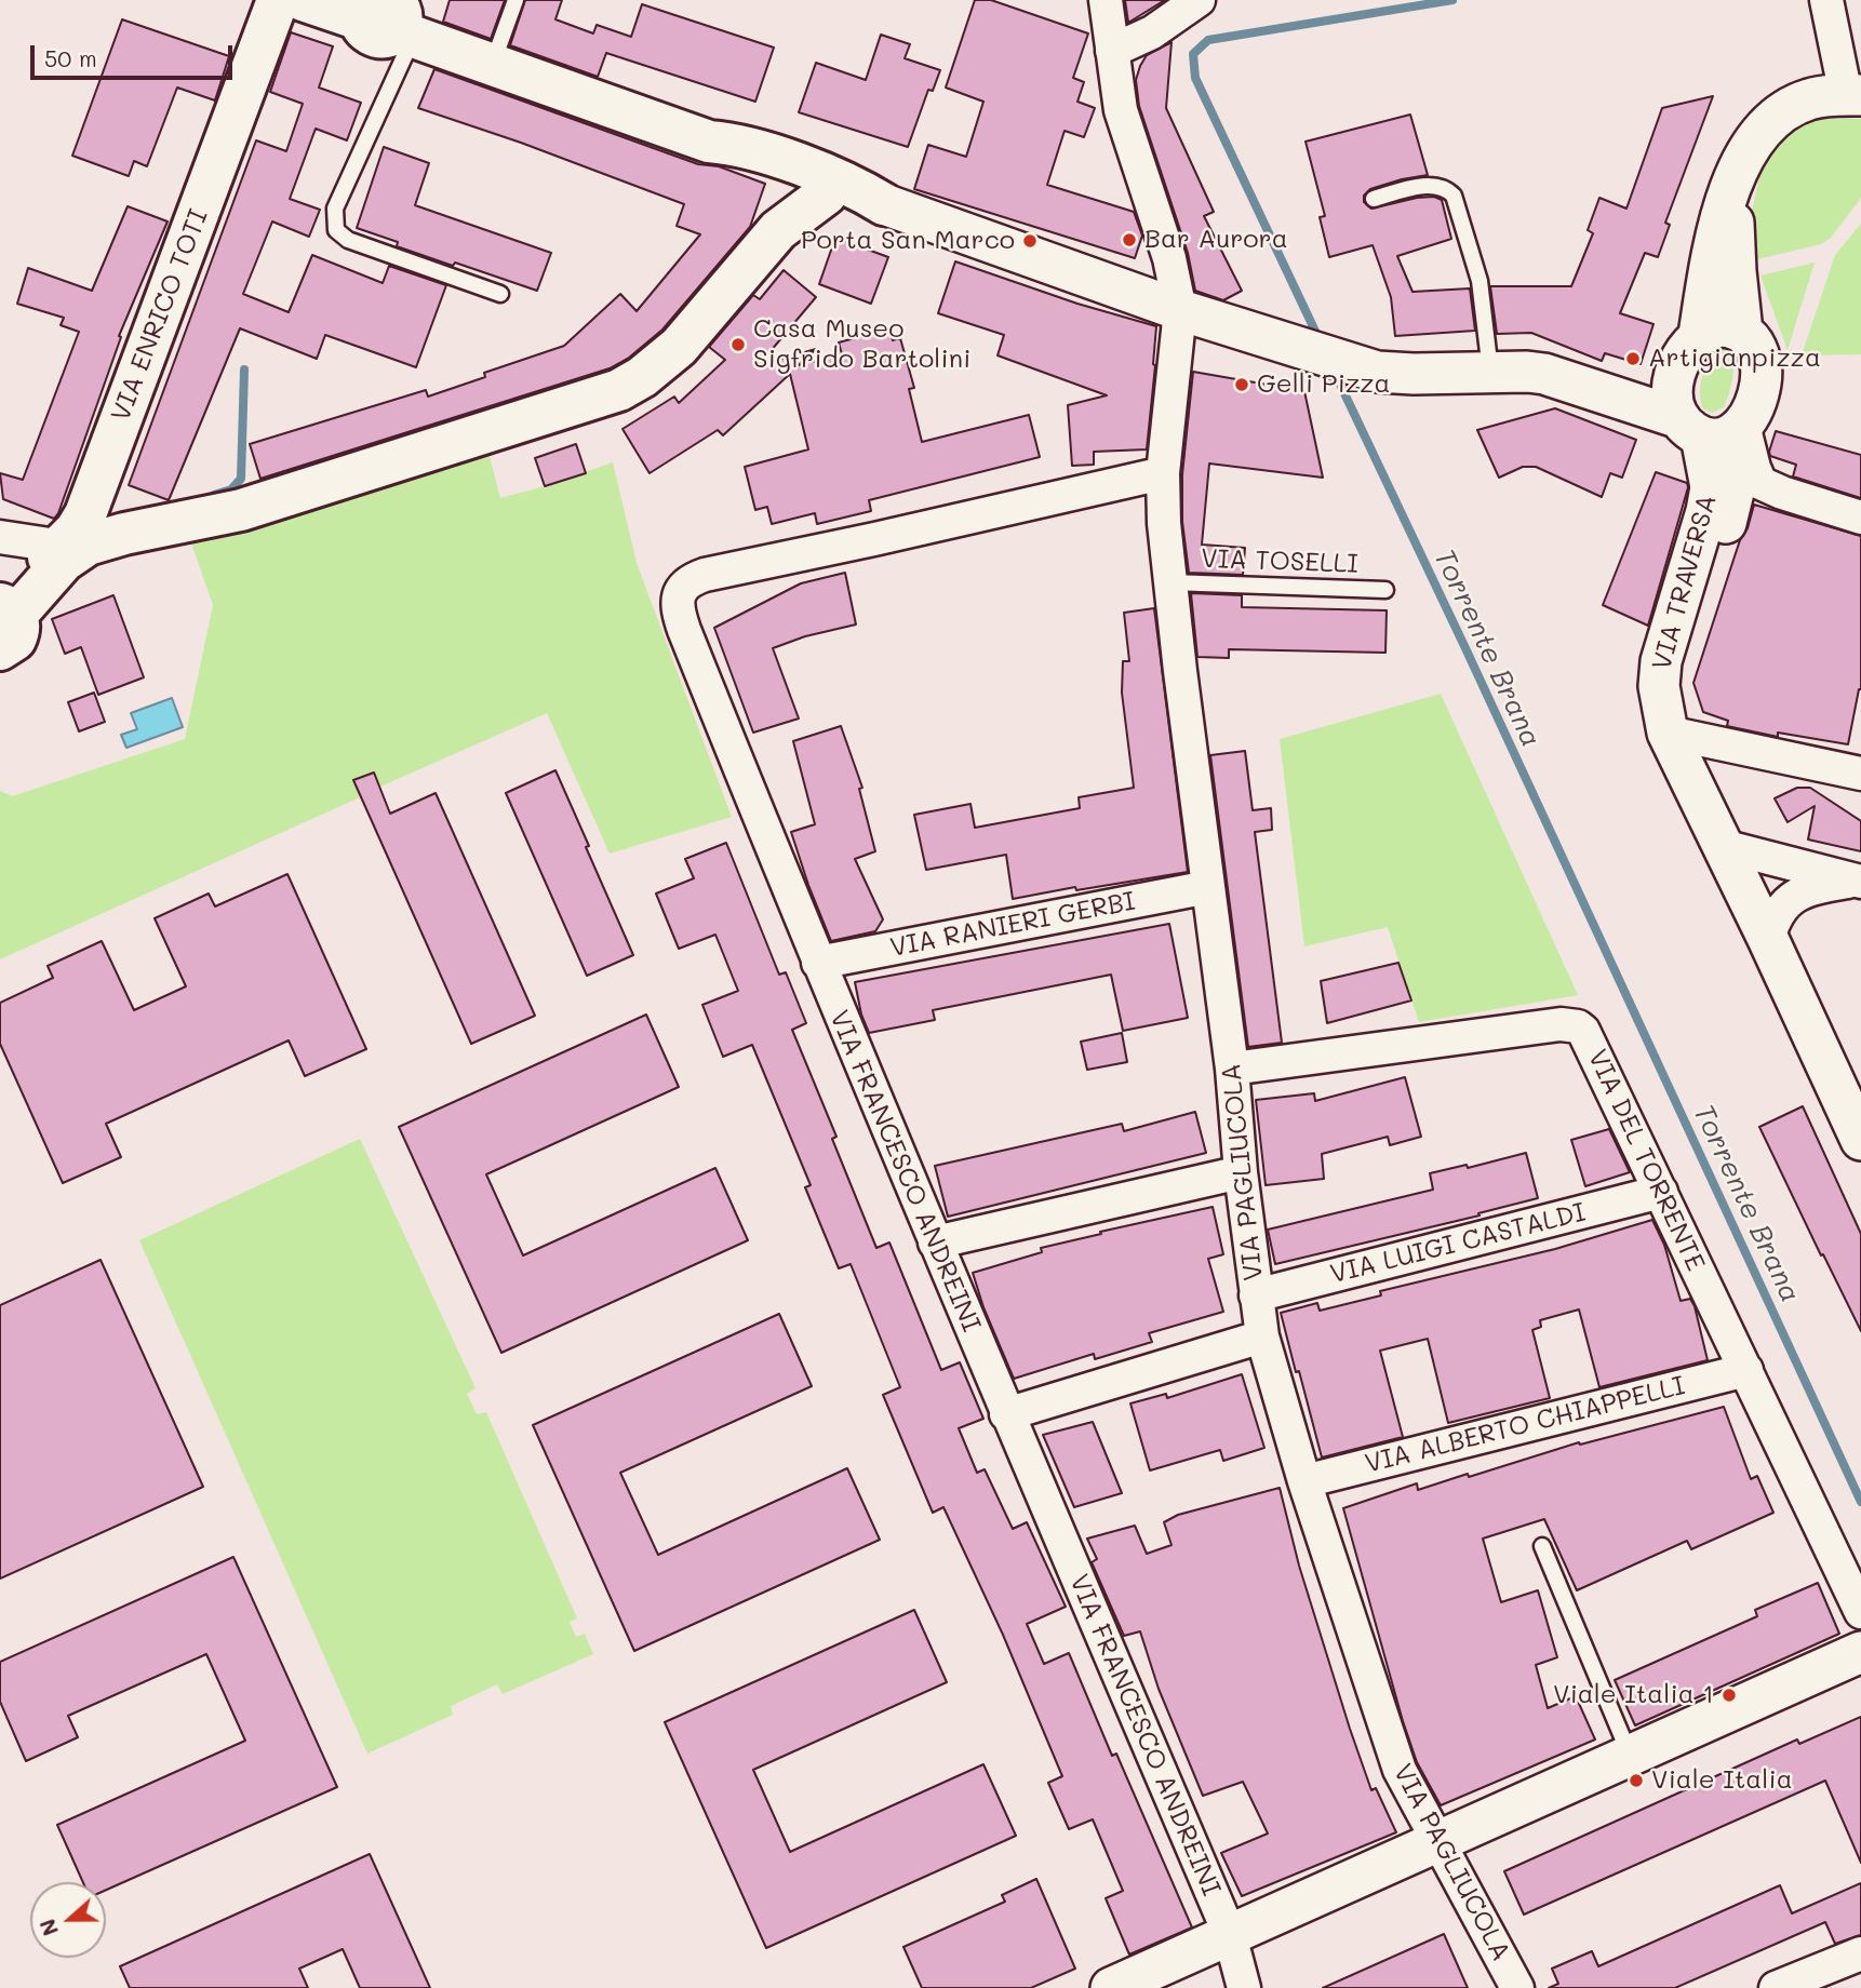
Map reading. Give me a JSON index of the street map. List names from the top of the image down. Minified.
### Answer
{"streets":{"main road":["VIA ENRICO TOTI"],"street":["VIA TRAVERSA","VIA RANIERI GERBI","VIA DEL TORRENTE","VIA FRANCESCO ANDREINI","VIA PAGLIUCOLA","VIA LUIGI CASTALDI","VIA ALBERTO CHIAPPELLI"],"lane":["VIA TOSELLI"]},"crossings":[["VIA TOSELLI","VIA PAGLIUCOLA"],["VIA RANIERI GERBI","VIA FRANCESCO ANDREINI"],["VIA RANIERI GERBI","VIA PAGLIUCOLA"],["VIA DEL TORRENTE","VIA PAGLIUCOLA"],["VIA DEL TORRENTE","VIA LUIGI CASTALDI"],["VIA DEL TORRENTE","VIA ALBERTO CHIAPPELLI"],["VIA FRANCESCO ANDREINI","VIA PAGLIUCOLA"],["VIA PAGLIUCOLA","VIA LUIGI CASTALDI"],["VIA PAGLIUCOLA","VIA ALBERTO CHIAPPELLI"]],"water":["Torrente Brana"],"places":["Bar Aurora","Porta San Marco","Casa Museo Sigfrido Bartolini","Artigianpizza","Gelli Pizza","Viale Italia 1","Viale Italia"],"scale_bar":"50 m","north":"left"}
